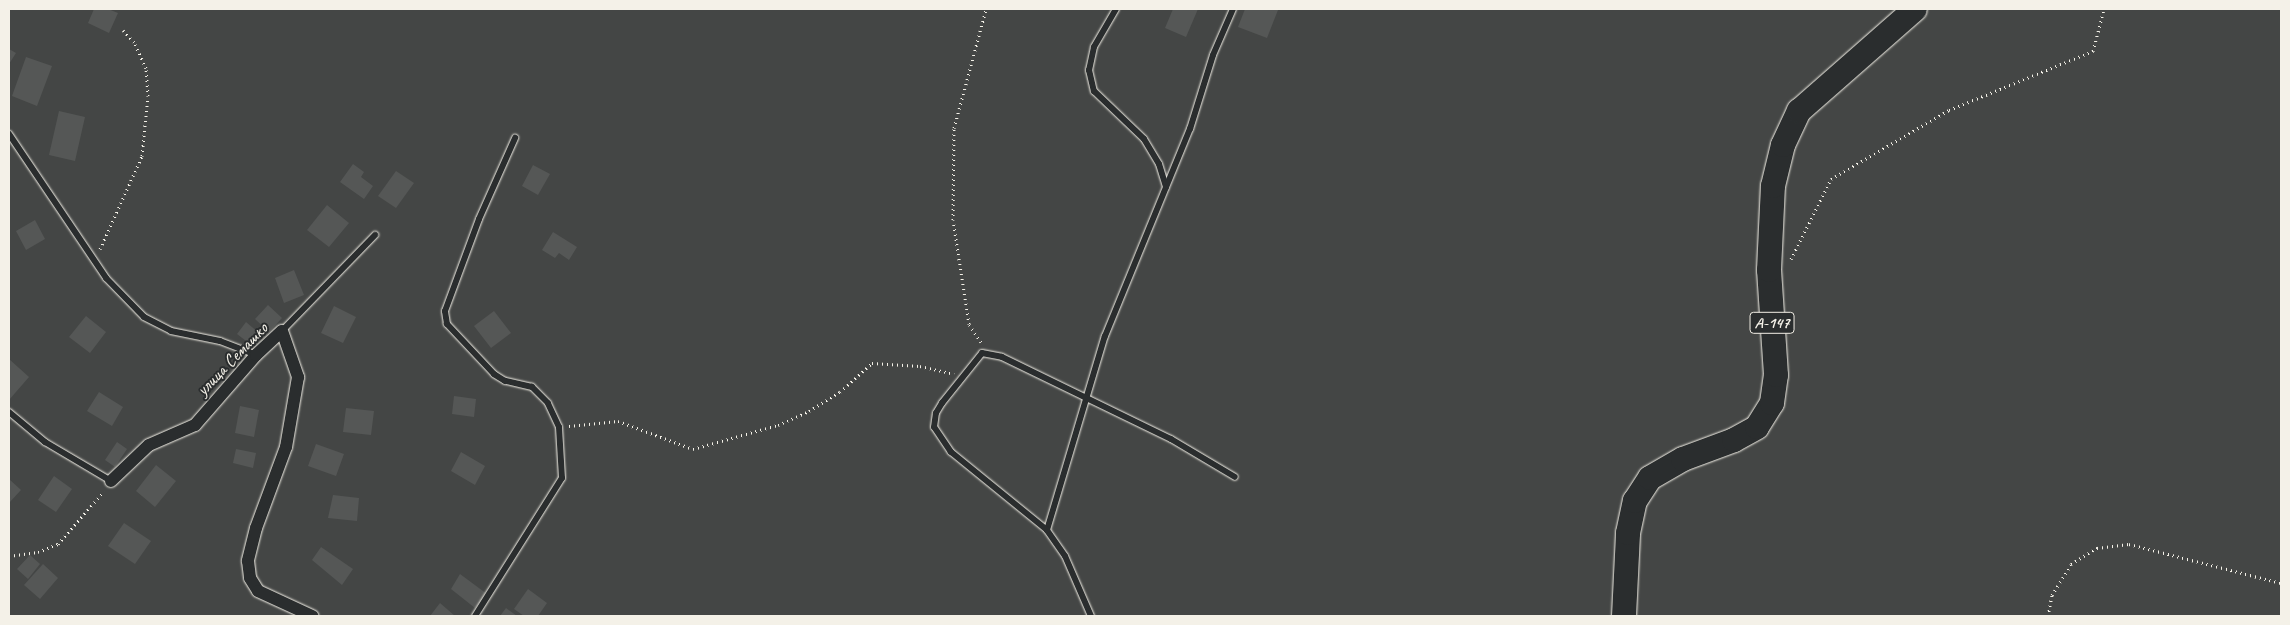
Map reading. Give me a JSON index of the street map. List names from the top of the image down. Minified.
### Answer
{"streets":{"highway":["А-147"],"street":["улица Семашко"]}}
